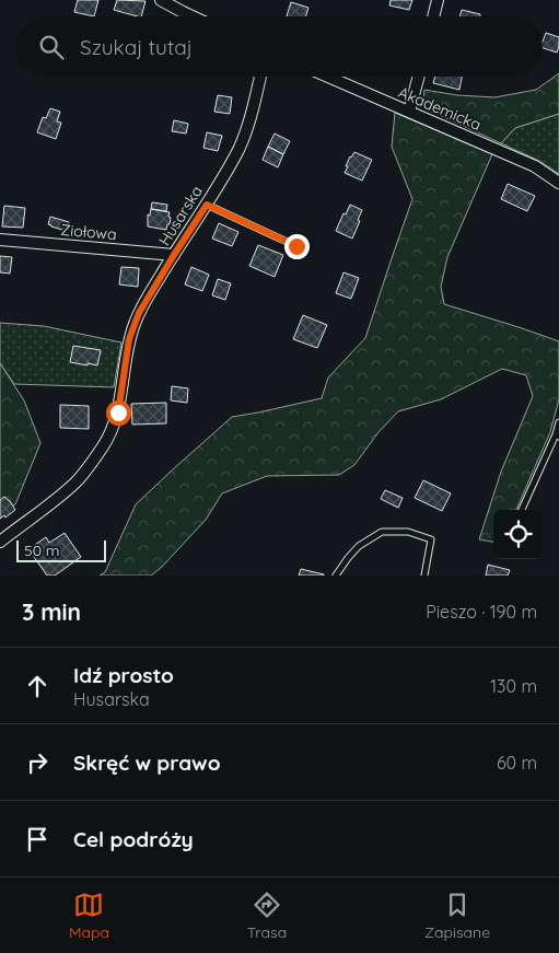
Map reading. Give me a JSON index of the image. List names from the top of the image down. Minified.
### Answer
{"streets":{"street":["Akademicka","Husarska","Ziołowa"]},"crossings":[["Husarska","Ziołowa"]],"scale_bar":"50 m","page":{"search":"Szukaj tutaj","scale":"50 m","heading":["3 min","Pieszo · 190 m"],"list":[["Idź prosto","Husarska","130 m"],["Skręć w prawo","60 m"],"Cel podróży"],"nav":["Mapa","Trasa","Zapisane"]}}
